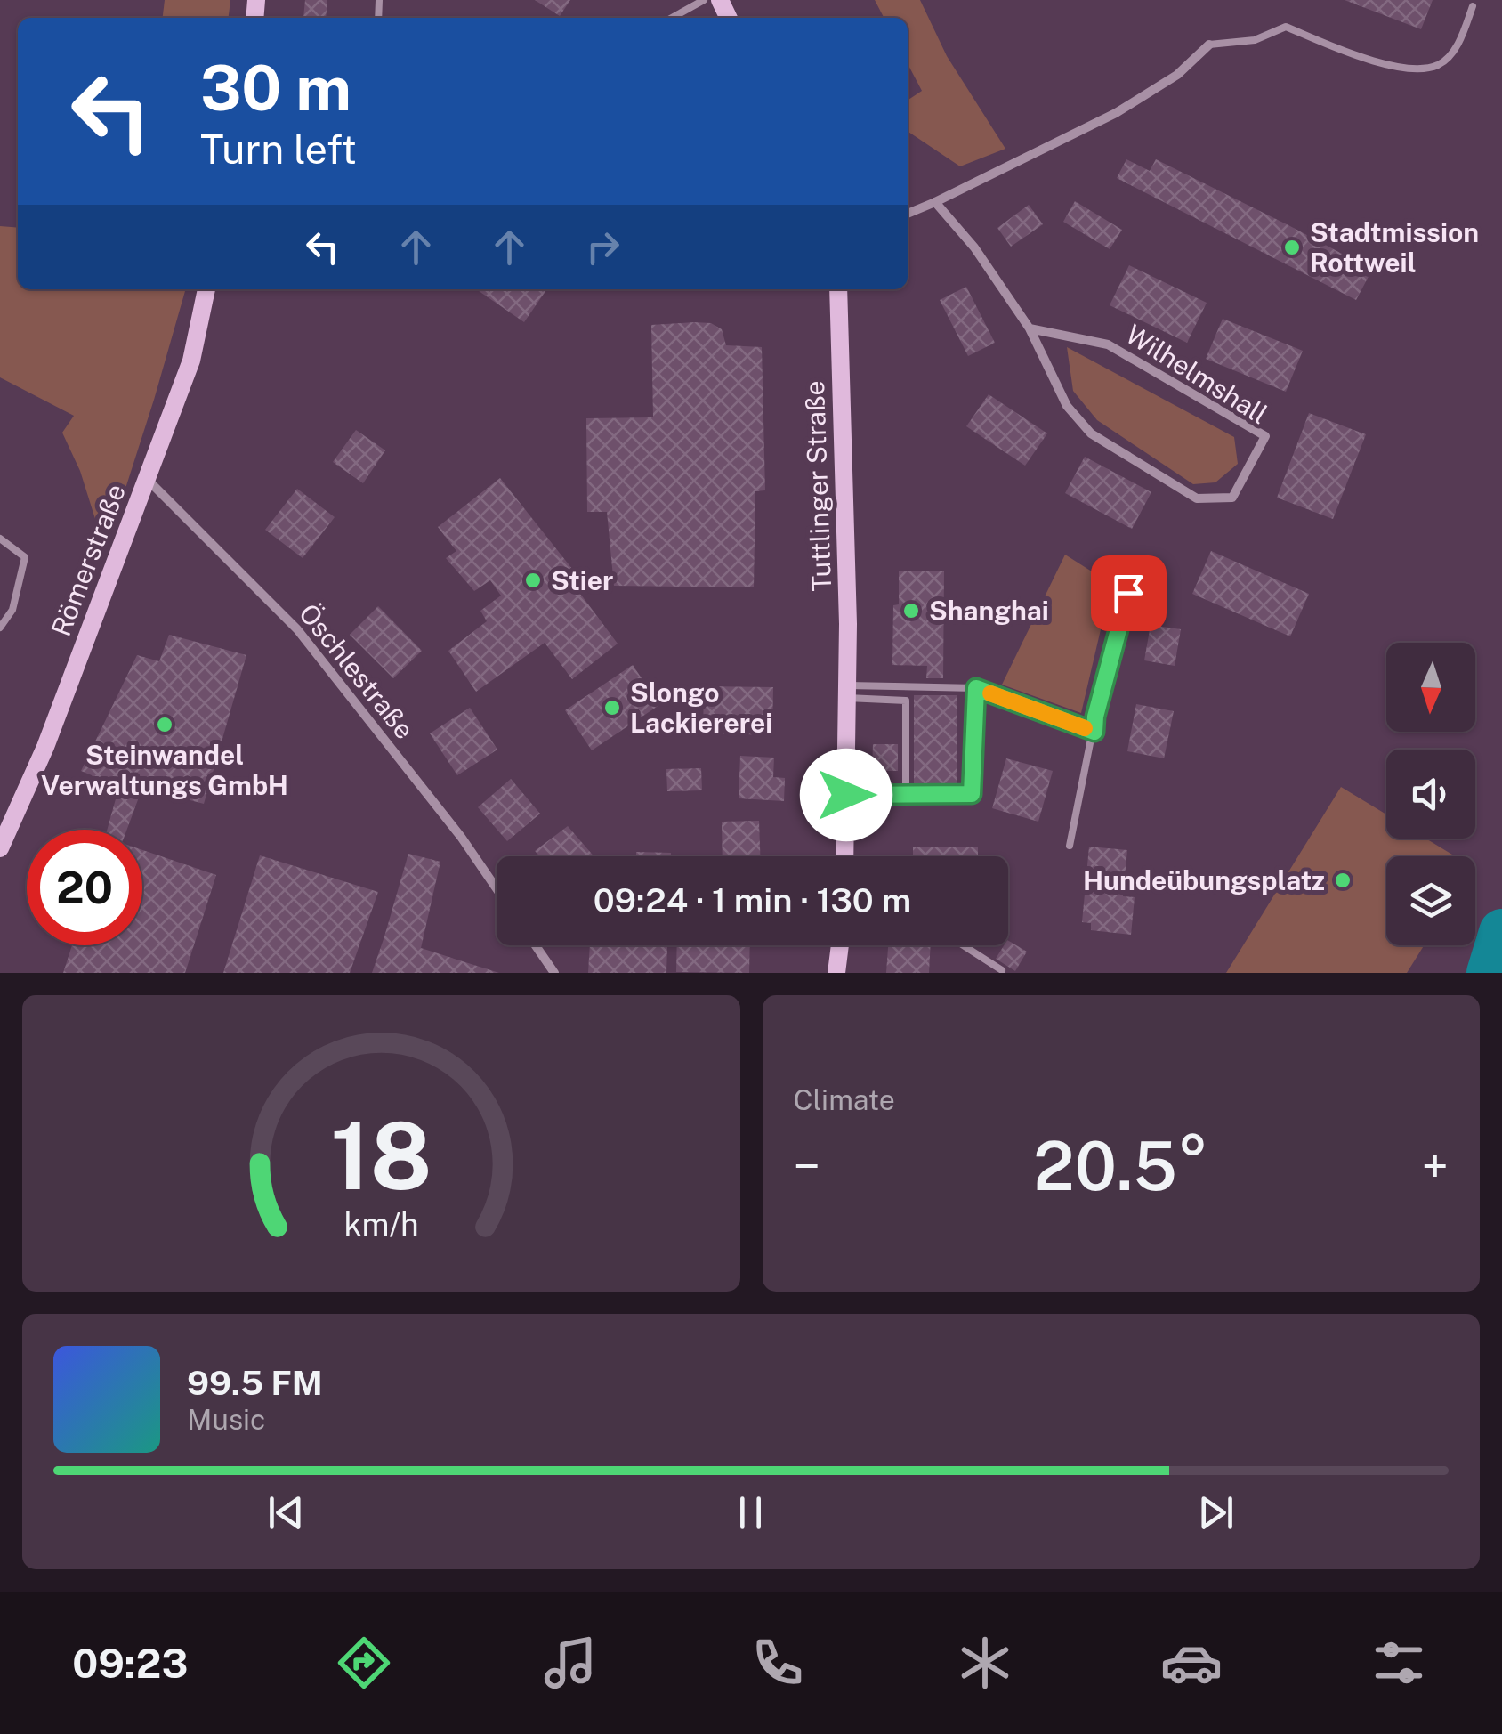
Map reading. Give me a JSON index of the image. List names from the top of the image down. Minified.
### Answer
{"streets":{"street":["Wilhelmshall","Tuttlinger Straße","Römerstraße","Öschlestraße"]},"crossings":[["Römerstraße","Öschlestraße"]],"places":["Stadtmission Rottweil","Stier","Shanghai","Slongo Lackiererei","Steinwandel Verwaltungs GmbH","Hundeübungsplatz"],"north":"bottom","page":{"turn":["30 m","Turn left"],"limit":"20","trip":"09:24 · 1 min · 130 m","tile":"Climate","heat":["−","20.5°","+"],"song":["99.5 FM","Music"],"tabs":"09:23","gauge":["18","km/h"]}}
